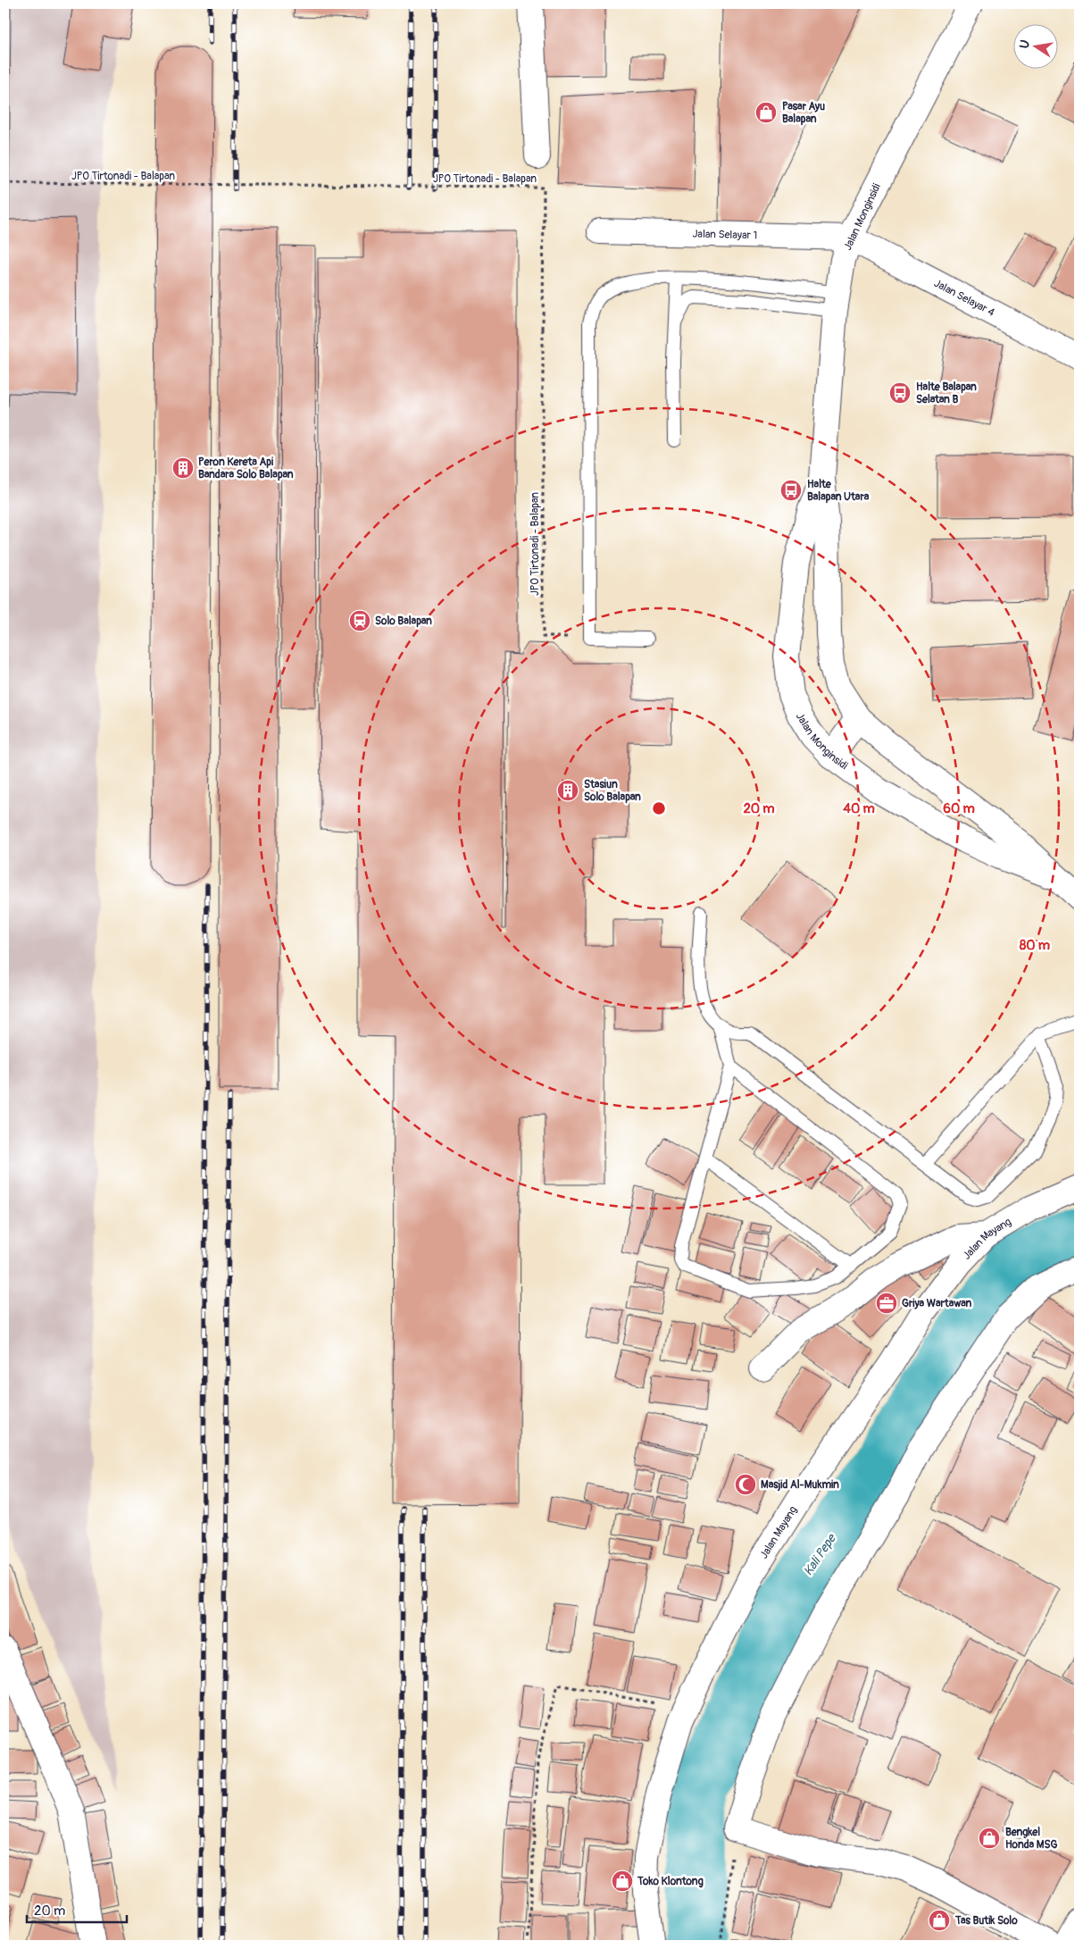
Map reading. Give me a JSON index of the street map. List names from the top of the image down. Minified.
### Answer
{"streets":{"street":["Jalan Monginsidi","Jalan Selayar 1","Jalan Selayar 4","Jalan Mayang"],"path":["JPO Tirtonadi - Balapan"]},"crossings":[["Jalan Monginsidi","Jalan Selayar 1"],["Jalan Monginsidi","Jalan Selayar 4"],["Jalan Selayar 1","Jalan Selayar 4"]],"water":["Kali Pepe"],"places":{"shop":["Pasar Ayu Balapan","Bengkel Honda MSG","Toko Klontong","Tas Butik Solo"],"bus stop":["Halte Balapan Selatan B","Halte Balapan Utara"],"building":["Peron Kereta Api Bandara Solo Balapan","Stasiun Solo Balapan"],"station":["Solo Balapan"],"office":["Griya Wartawan"],"mosque":["Masjid Al-Mukmin"]},"scale_bar":"20 m","north":"left","rings":["20 m","40 m","60 m","80 m"]}
